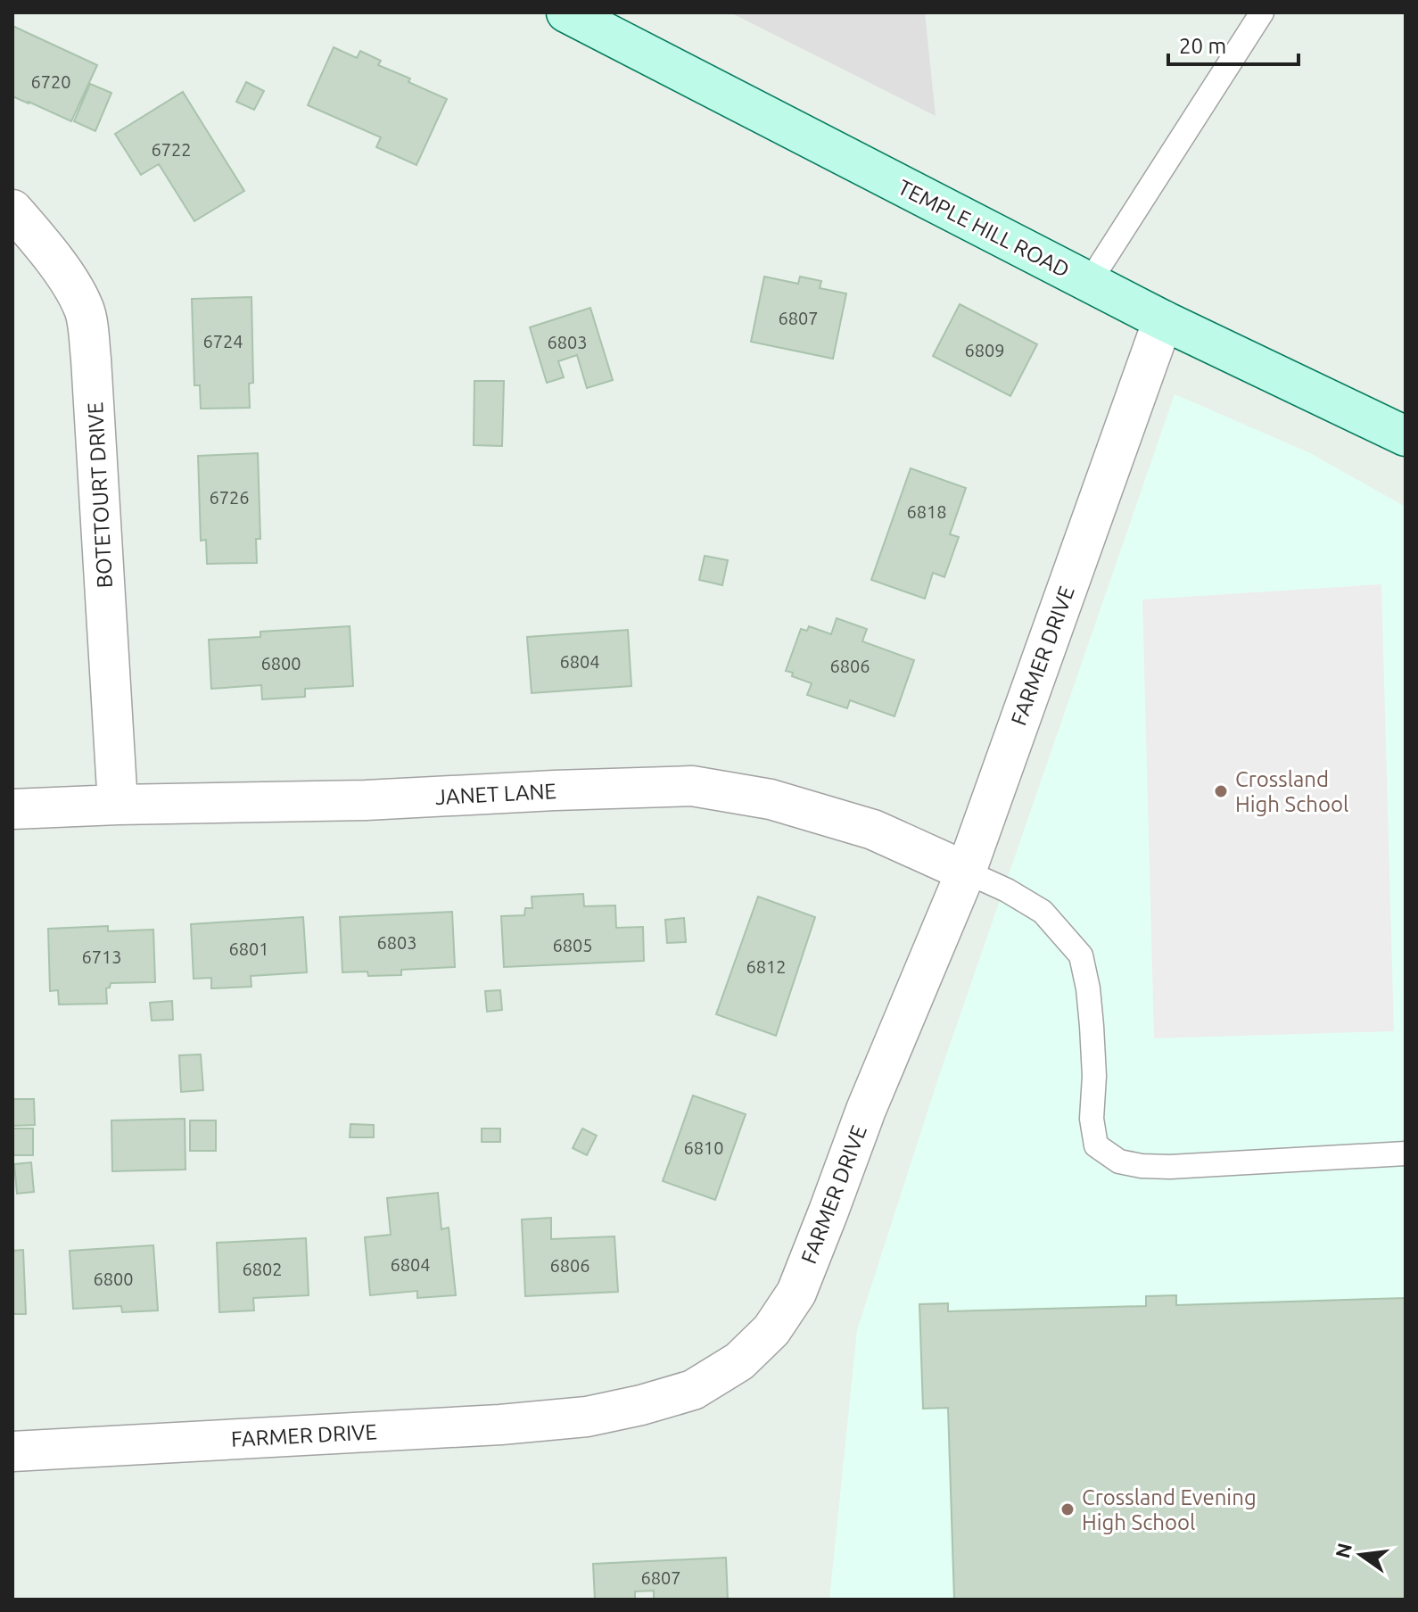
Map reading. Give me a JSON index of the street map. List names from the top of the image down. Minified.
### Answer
{"streets":{"main road":["TEMPLE HILL ROAD"],"street":["BOTETOURT DRIVE","FARMER DRIVE","JANET LANE"]},"crossings":[["TEMPLE HILL ROAD","FARMER DRIVE"],["BOTETOURT DRIVE","JANET LANE"],["FARMER DRIVE","JANET LANE"]],"places":["Crossland High School","Crossland Evening High School"],"house_numbers":["6720","6722","6807","6724","6803","6809","6726","6818","6804","6800","6806","6803","6805","6801","6713","6812","6810","6804","6806","6802","6800","6807"],"scale_bar":"20 m","north":"left"}
